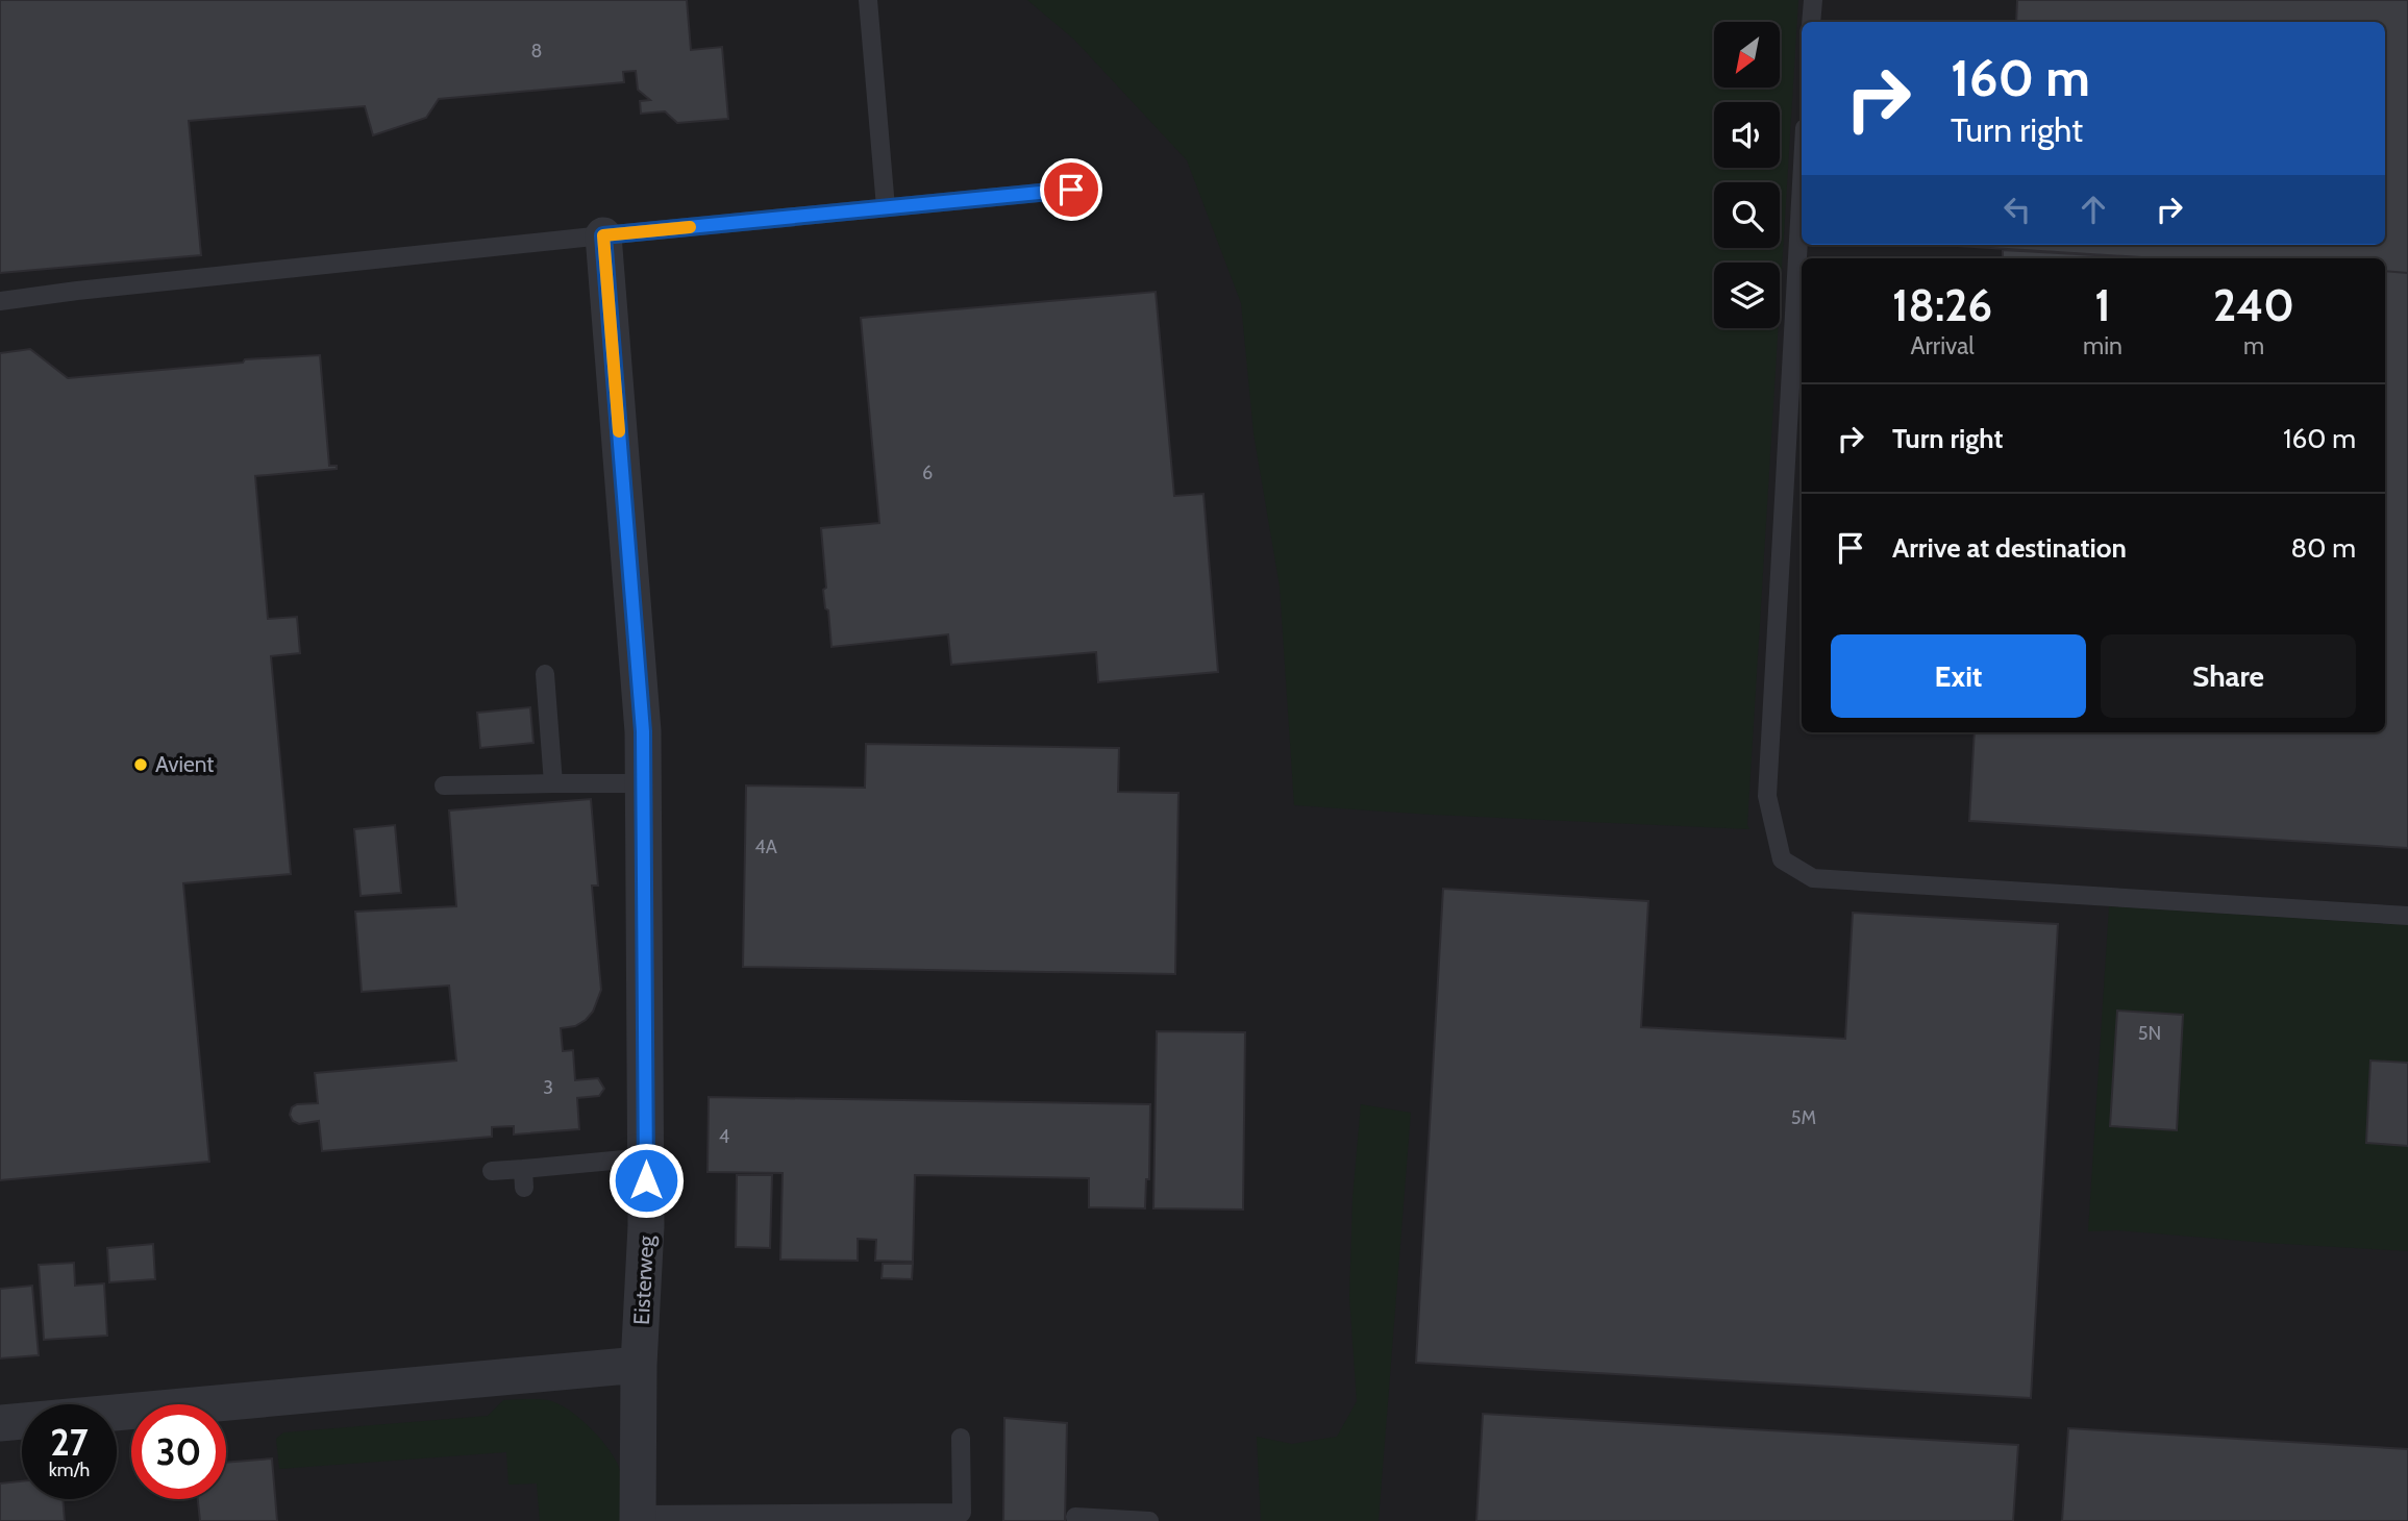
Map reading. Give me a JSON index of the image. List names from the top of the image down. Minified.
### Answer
{"streets":{"street":["Eisterweg"]},"places":["Avient"],"house_numbers":["8","6","4A","5N","3","5M","4"],"north":"bottom left","page":{"turn":["160 m","Turn right"],"eta":["18:26","Arrival","1","min","240","m"],"list":[{"name":"Turn right","value":"160 m"},{"name":"Arrive at destination","value":"80 m"}],"buttons":["Exit","Share"],"speed":"27 km/h","limit":"30"}}
